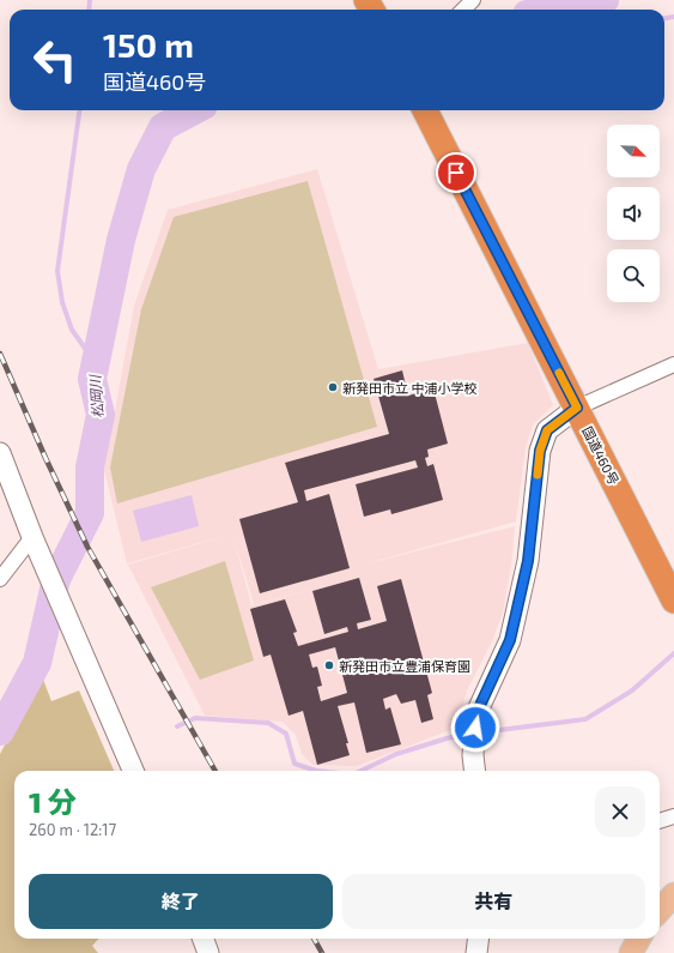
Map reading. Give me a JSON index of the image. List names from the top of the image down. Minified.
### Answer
{"streets":{"highway":["国道460号"]},"water":["松岡川"],"places":["新発田市立 中浦小学校","新発田市立豊浦保育園"],"north":"bottom right","page":{"turn":["150 m","国道460号"],"heading":["1 分","260 m · 12:17"],"buttons":["終了","共有"]}}
